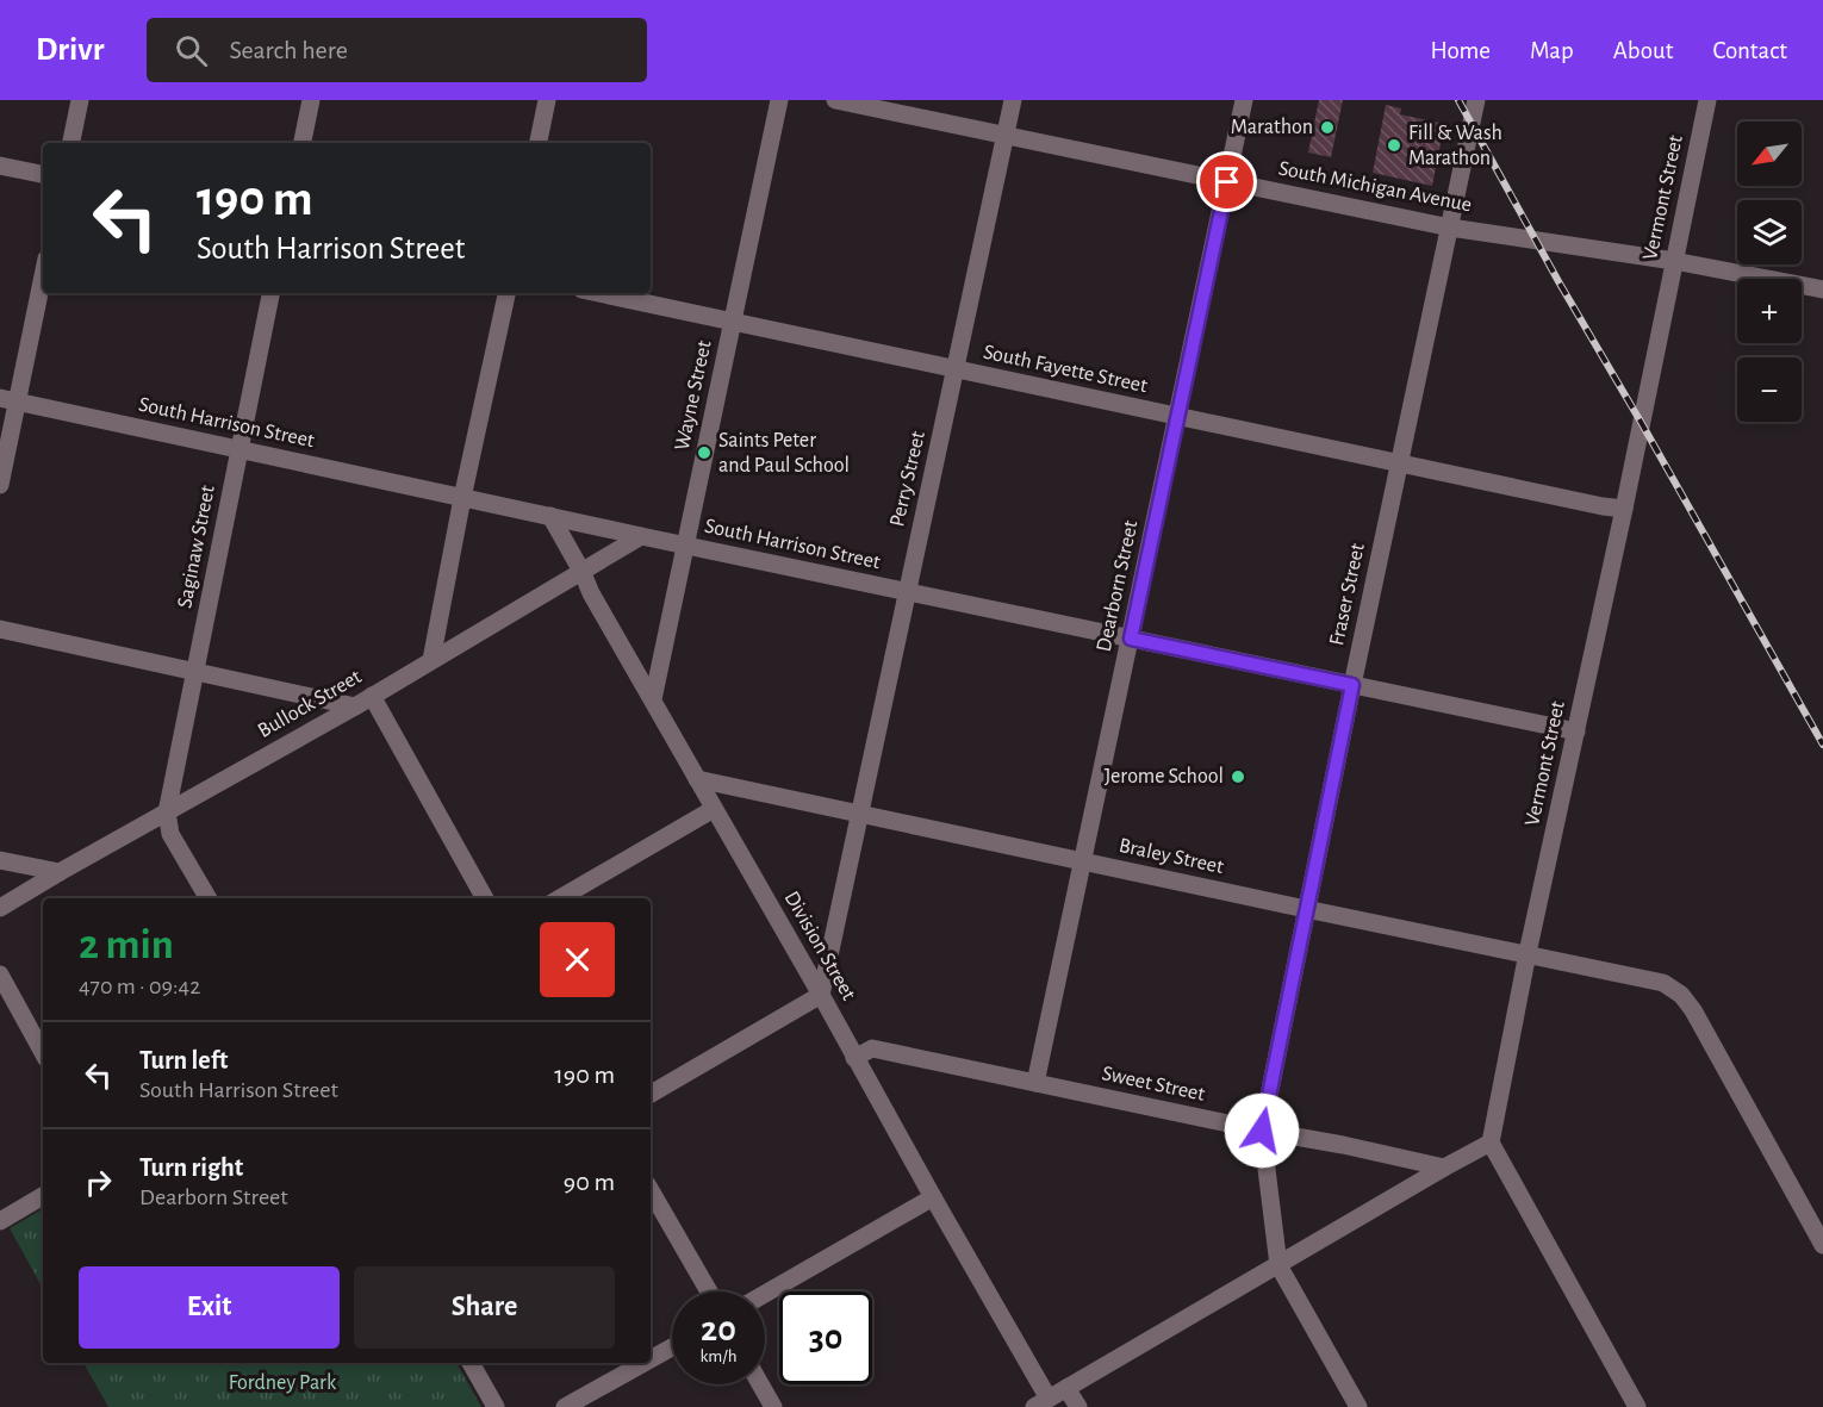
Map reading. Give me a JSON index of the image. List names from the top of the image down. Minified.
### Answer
{"streets":{"street":["South Michigan Avenue","Vermont Street","South Fayette Street","Wayne Street","South Harrison Street","Perry Street","Saginaw Street","Dearborn Street","Fraser Street","Bullock Street","Braley Street","Division Street","Sweet Street"]},"crossings":[["South Michigan Avenue","Vermont Street"],["South Michigan Avenue","Perry Street"],["South Michigan Avenue","Dearborn Street"],["South Michigan Avenue","Fraser Street"],["Vermont Street","South Fayette Street"],["Vermont Street","South Harrison Street"],["Vermont Street","Braley Street"],["South Fayette Street","Wayne Street"],["South Fayette Street","Perry Street"],["South Fayette Street","Dearborn Street"],["South Fayette Street","Fraser Street"],["Wayne Street","South Harrison Street"],["Wayne Street","Division Street"],["South Harrison Street","Perry Street"],["South Harrison Street","Saginaw Street"],["South Harrison Street","Dearborn Street"],["South Harrison Street","Fraser Street"],["South Harrison Street","Bullock Street"],["South Harrison Street","Division Street"],["Perry Street","Braley Street"],["Perry Street","Division Street"],["Saginaw Street","Bullock Street"],["Dearborn Street","Braley Street"],["Dearborn Street","Sweet Street"],["Fraser Street","Braley Street"],["Fraser Street","Sweet Street"],["Bullock Street","Division Street"],["Braley Street","Division Street"],["Division Street","Sweet Street"]],"parks":["Fordney Park"],"places":["Marathon","Fill & Wash Marathon","Saints Peter and Paul School","Jerome School"],"north":"bottom left","page":{"header":"Drivr","search":"Search here","nav":["Home","Map","About","Contact"],"map_buttons":["+","−"],"turn":["190 m","South Harrison Street"],"heading":["2 min","470 m · 09:42"],"list":[{"name":"Turn left","note":"South Harrison Street","value":"190 m"},{"name":"Turn right","note":"Dearborn Street","value":"90 m"}],"buttons":["Exit","Share"],"speed":"20 km/h","limit":"30"}}
